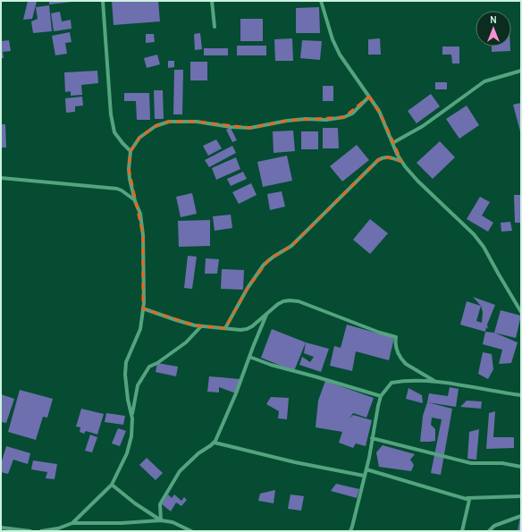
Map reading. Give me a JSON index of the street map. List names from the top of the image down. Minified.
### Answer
{"north":"top"}
